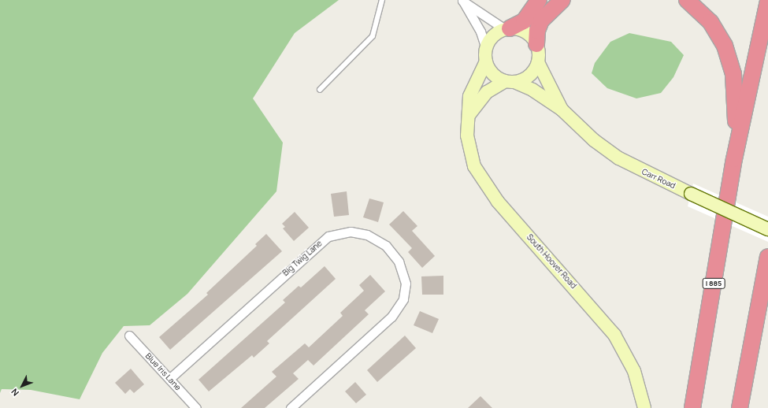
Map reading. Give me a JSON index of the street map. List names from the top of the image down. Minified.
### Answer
{"streets":{"highway":["I 885"],"street":["Carr Road","Big Twig Lane","South Hoover Road","Blue Iris Lane"]},"crossings":[["Carr Road","South Hoover Road"],["Big Twig Lane","Blue Iris Lane"]],"north":"bottom left"}
